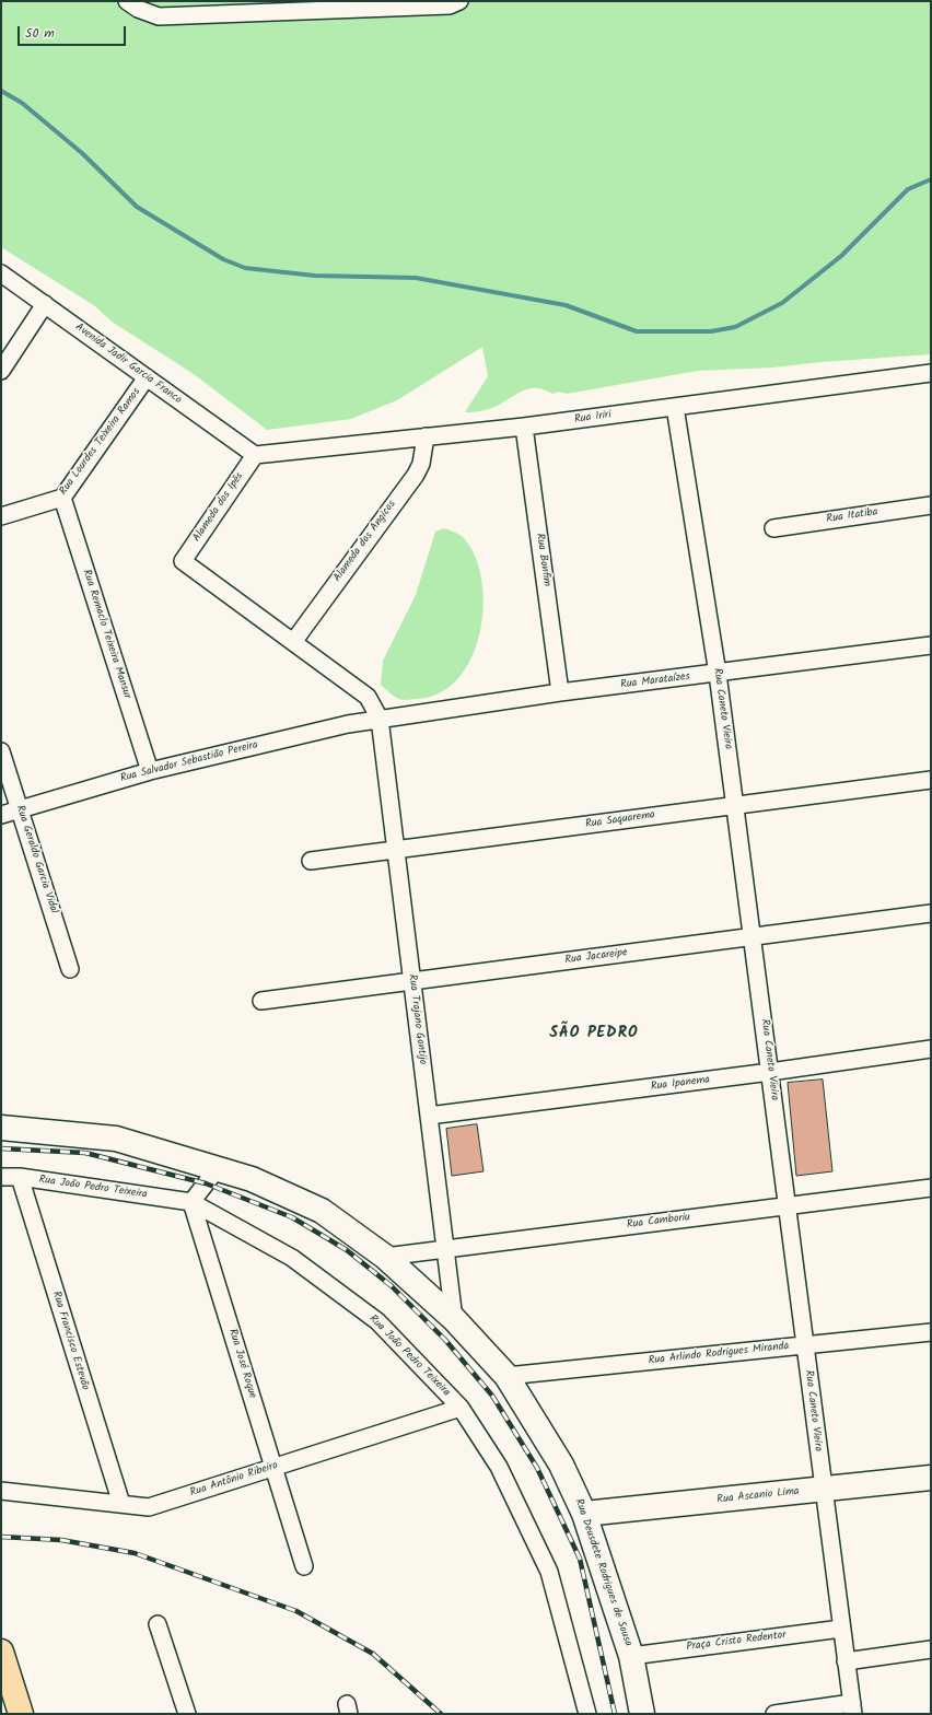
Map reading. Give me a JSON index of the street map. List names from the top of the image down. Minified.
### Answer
{"streets":{"street":["Avenida Jadir Garcia Franco","Rua Iriri","Rua Lourdes Teixeira Ramos","Alameda dos Ipês","Rua Itatiba","Alameda dos Angicos","Rua Bonfim","Rua Remaclo Teixeira Mansur","Rua Marataízes","Rua Caneto Vieira","Rua Salvador Sebastião Pereira","Rua Saquarema","Rua Geraldo Garcia Vidal","Rua Jacareipe","Rua Trajano Gontijo","Rua Ipanema","Rua João Pedro Teixeira","Rua Camboriu","Rua Francisco Estevão","Rua Arlindo Rodrigues Miranda","Rua José Roque","Rua Antônio Ribeiro","Rua Ascanio Lima","Rua Deusdete Rodrigues de Sousa","Praça Cristo Redentor"]},"crossings":[["Avenida Jadir Garcia Franco","Rua Iriri"],["Avenida Jadir Garcia Franco","Rua Lourdes Teixeira Ramos"],["Avenida Jadir Garcia Franco","Alameda dos Ipês"],["Rua Iriri","Alameda dos Ipês"],["Rua Iriri","Alameda dos Angicos"],["Rua Iriri","Rua Bonfim"],["Rua Iriri","Rua Caneto Vieira"],["Rua Lourdes Teixeira Ramos","Rua Remaclo Teixeira Mansur"],["Alameda dos Ipês","Alameda dos Angicos"],["Rua Bonfim","Rua Marataízes"],["Rua Remaclo Teixeira Mansur","Rua Salvador Sebastião Pereira"],["Rua Marataízes","Rua Caneto Vieira"],["Rua Marataízes","Rua Salvador Sebastião Pereira"],["Rua Marataízes","Rua Trajano Gontijo"],["Rua Caneto Vieira","Rua Saquarema"],["Rua Caneto Vieira","Rua Jacareipe"],["Rua Caneto Vieira","Rua Ipanema"],["Rua Caneto Vieira","Rua Camboriu"],["Rua Caneto Vieira","Rua Arlindo Rodrigues Miranda"],["Rua Caneto Vieira","Rua Ascanio Lima"],["Rua Caneto Vieira","Praça Cristo Redentor"],["Rua Salvador Sebastião Pereira","Rua Geraldo Garcia Vidal"],["Rua Salvador Sebastião Pereira","Rua Trajano Gontijo"],["Rua Saquarema","Rua Trajano Gontijo"],["Rua Jacareipe","Rua Trajano Gontijo"],["Rua Trajano Gontijo","Rua Ipanema"],["Rua Trajano Gontijo","Rua Camboriu"],["Rua Trajano Gontijo","Rua Deusdete Rodrigues de Sousa"],["Rua João Pedro Teixeira","Rua Francisco Estevão"],["Rua João Pedro Teixeira","Rua José Roque"],["Rua João Pedro Teixeira","Rua Antônio Ribeiro"],["Rua Camboriu","Rua Deusdete Rodrigues de Sousa"],["Rua Francisco Estevão","Rua Antônio Ribeiro"],["Rua Arlindo Rodrigues Miranda","Rua Deusdete Rodrigues de Sousa"],["Rua José Roque","Rua Antônio Ribeiro"],["Rua Ascanio Lima","Rua Deusdete Rodrigues de Sousa"],["Rua Deusdete Rodrigues de Sousa","Praça Cristo Redentor"]],"districts":["SÃO PEDRO"],"scale_bar":"50 m"}
